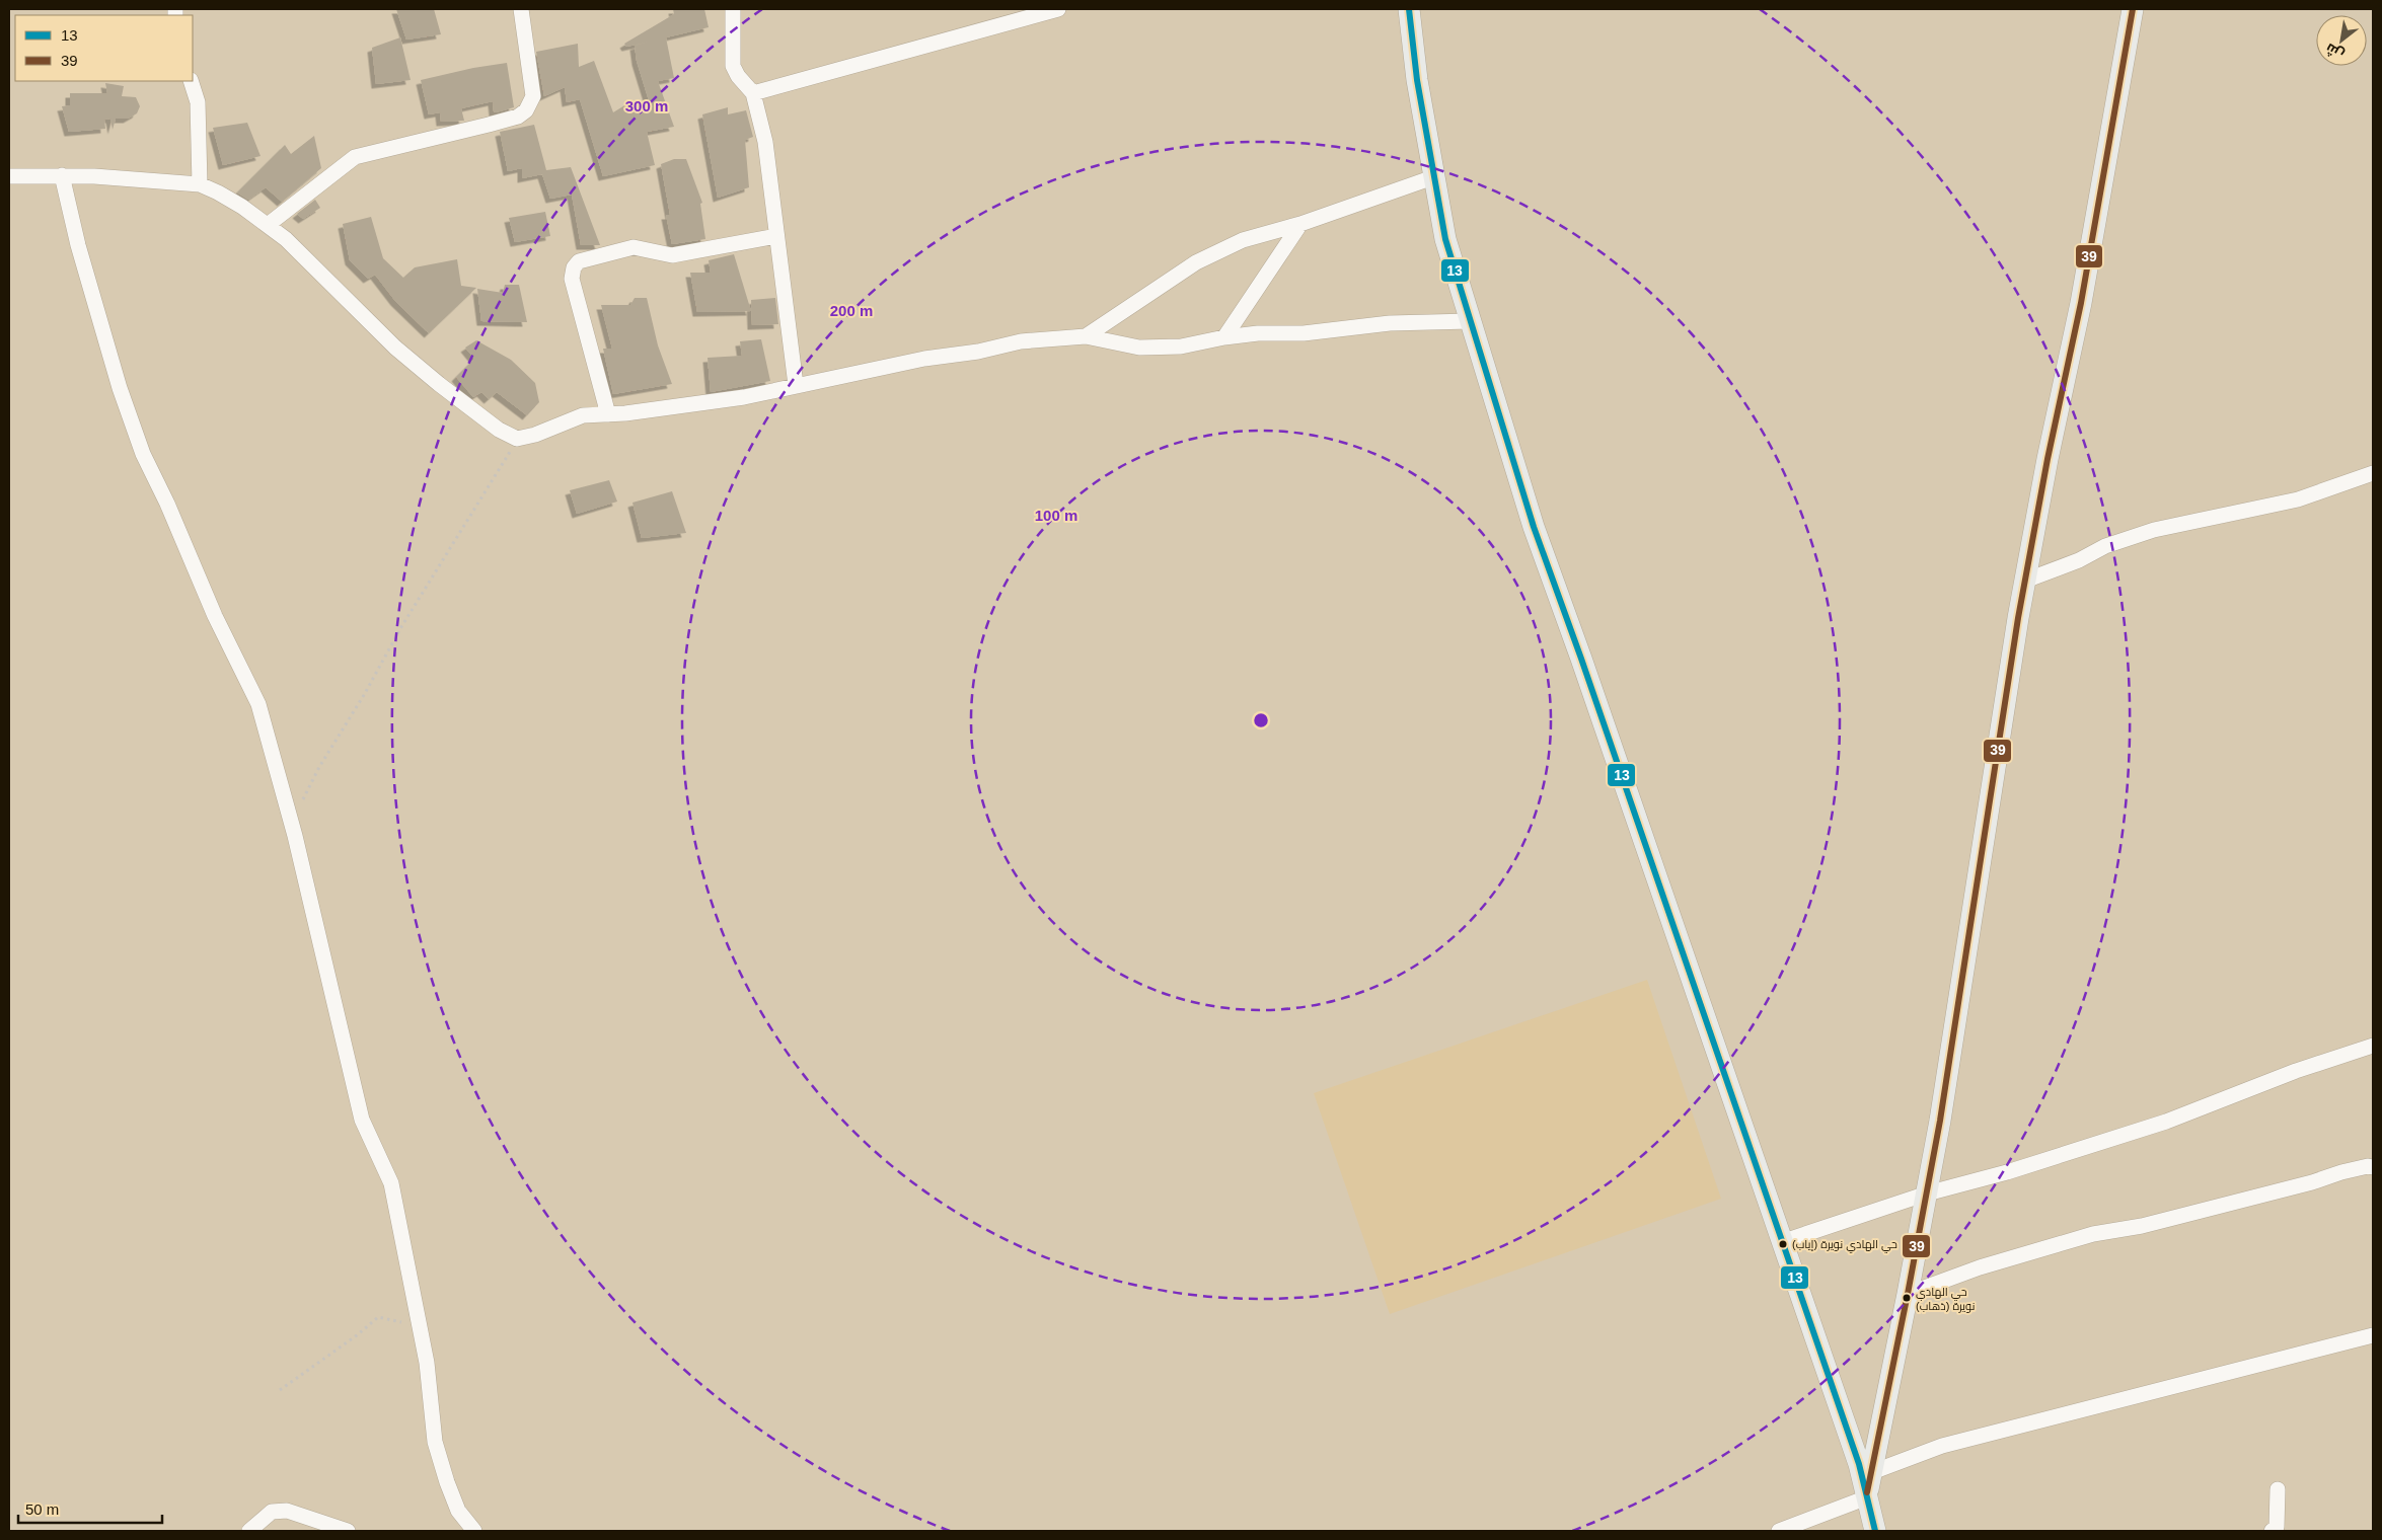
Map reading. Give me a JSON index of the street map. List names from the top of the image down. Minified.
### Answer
{"places":["حي الهادي نويرة (إياب)","حي الهادي نويرة (ذهاب)"],"lines":["transit line 13","transit line 39"],"legend":["13","39"],"scale_bar":"50 m","north":"bottom left","rings":["300 m","200 m","100 m"]}
